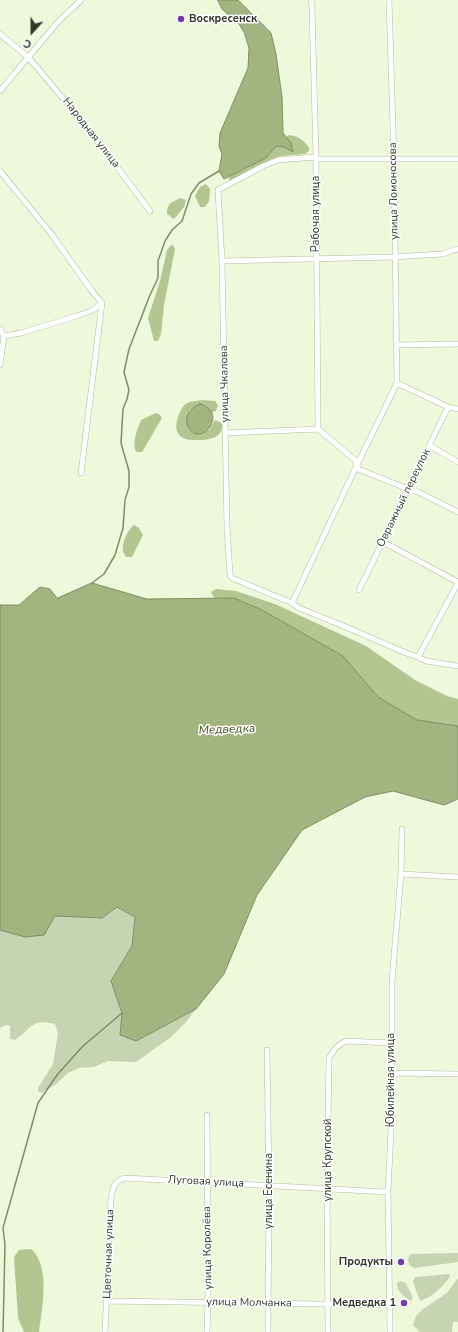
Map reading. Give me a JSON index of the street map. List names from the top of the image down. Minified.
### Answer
{"streets":{"street":["Народная улица","улица Ломоносова","Рабочая улица","улица Чкалова","Овражный переулок","Юбилейная улица","улица Крупской","Луговая улица","улица Есенина","улица Королёва","Цветочная улица","улица Молчанка"]},"crossings":[["Рабочая улица","улица Чкалова"],["Юбилейная улица","улица Крупской"],["Юбилейная улица","Луговая улица"],["Юбилейная улица","улица Молчанка"],["улица Крупской","Луговая улица"],["улица Крупской","улица Молчанка"],["Луговая улица","улица Есенина"],["Луговая улица","улица Королёва"],["Луговая улица","Цветочная улица"],["улица Есенина","улица Молчанка"],["улица Королёва","улица Молчанка"],["Цветочная улица","улица Молчанка"]],"water":["Медведка"],"places":["Воскресенск","Продукты","Медведка 1"],"north":"bottom"}
